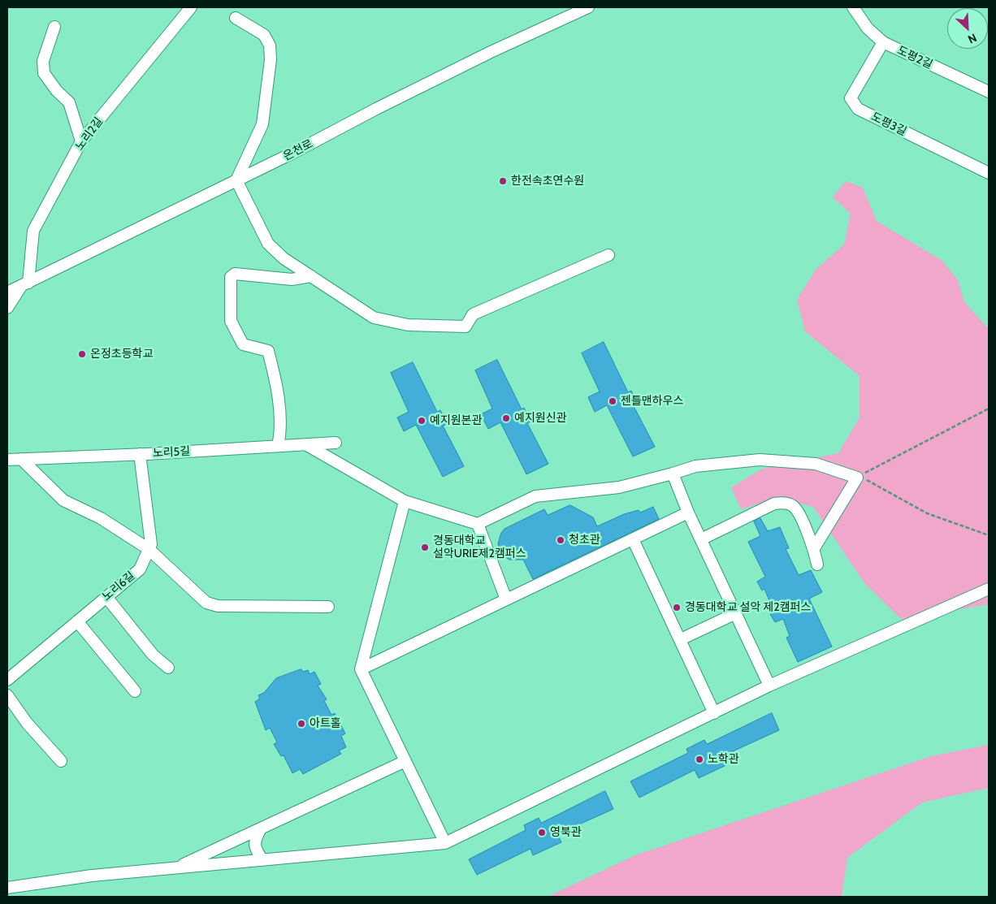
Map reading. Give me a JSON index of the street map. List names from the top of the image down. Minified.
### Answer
{"streets":{"street":["도평2길","도평3길","노리2길","온천로","노리5길","노리6길"]},"crossings":[["도평2길","도평3길"],["노리2길","온천로"],["노리5길","노리6길"]],"places":["한전속초연수원","온정초등학교","젠틀맨하우스","예지원신관","예지원본관","청초관","경동대학교 설악URIE제2캠퍼스","경동대학교 설악 제2캠퍼스","아트홀","노학관","영북관"],"north":"bottom right"}
